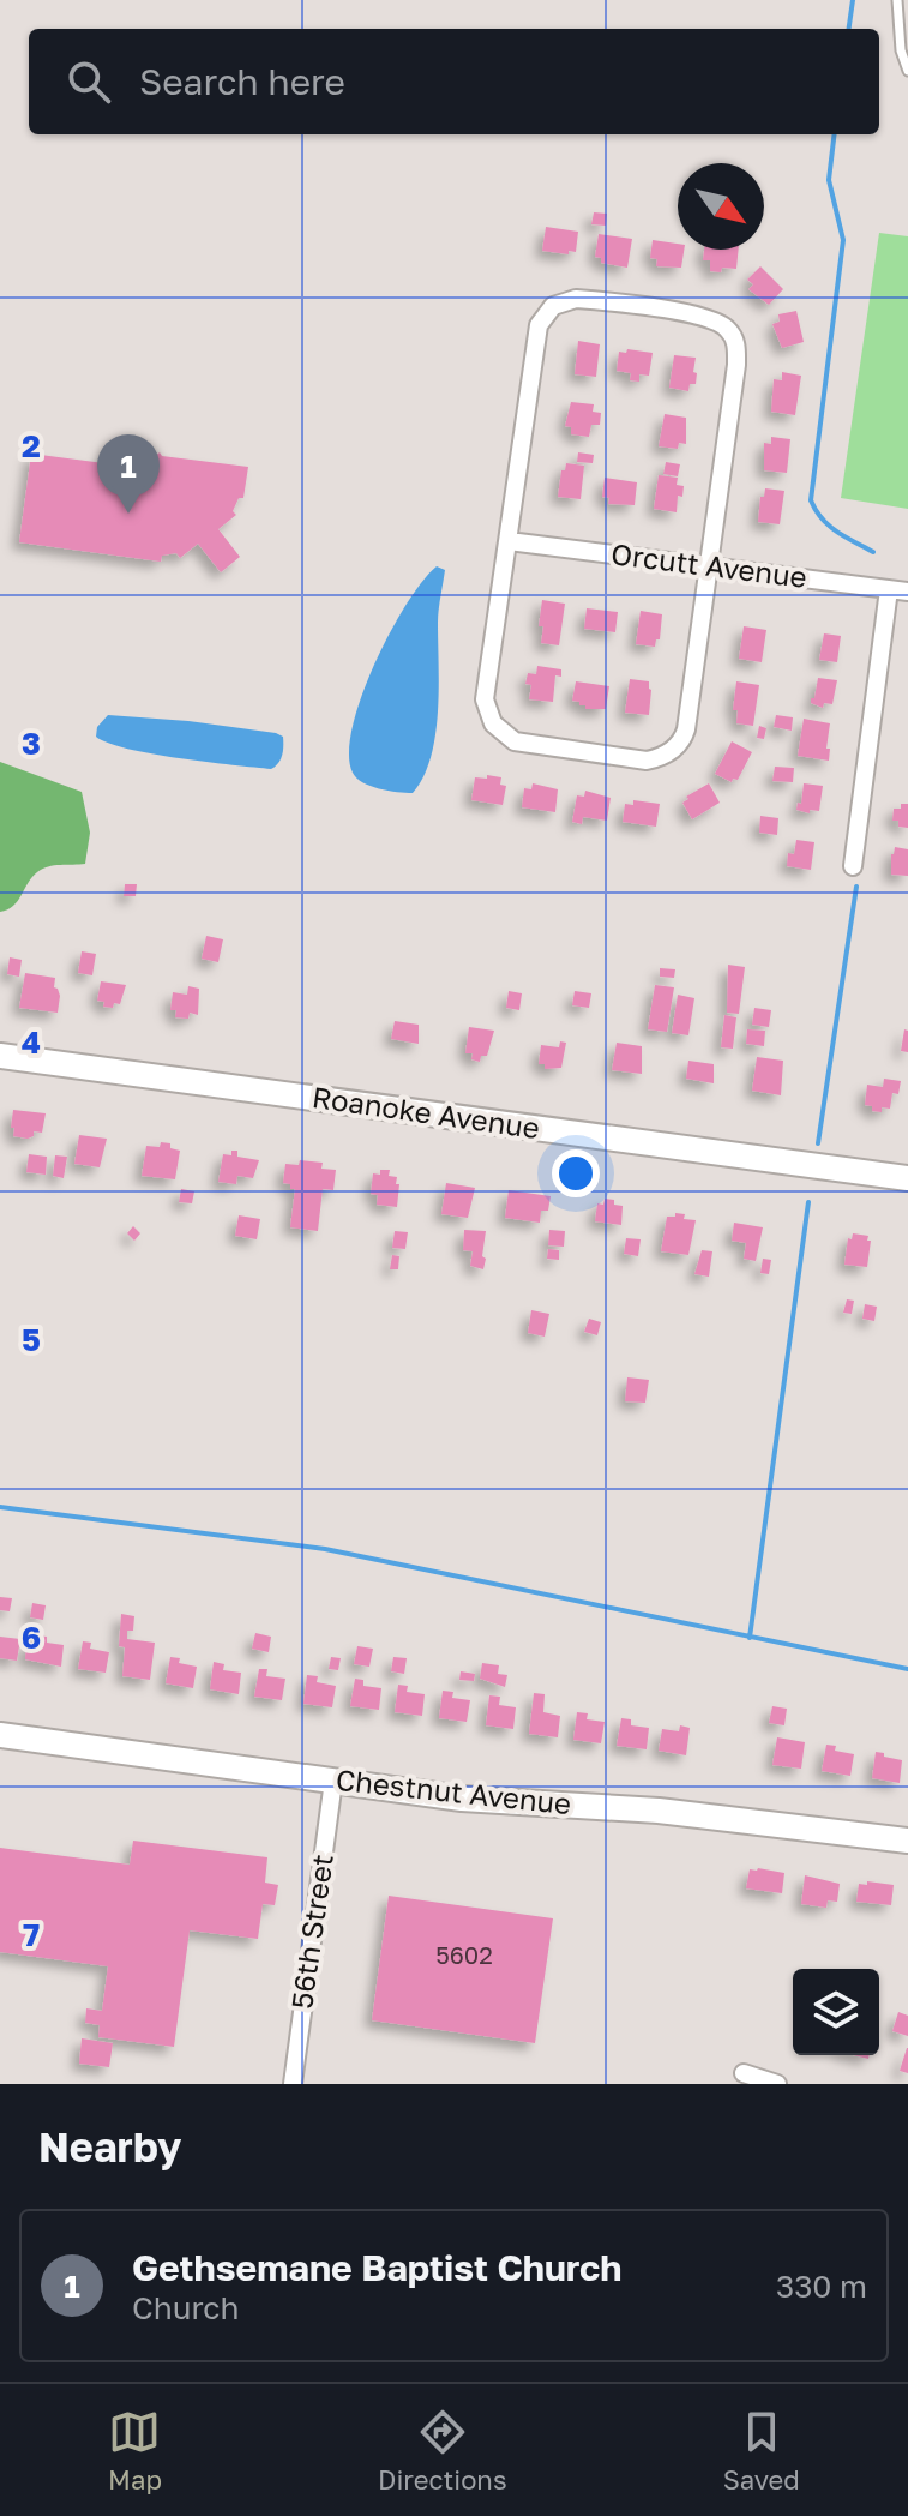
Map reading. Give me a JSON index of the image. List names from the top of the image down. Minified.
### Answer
{"streets":{"street":["Orcutt Avenue","Roanoke Avenue","Chestnut Avenue","56th Street"]},"crossings":[["Chestnut Avenue","56th Street"]],"house_numbers":["5602"],"north":"bottom right","page":{"search":"Search here","pins":"1","heading":"Nearby","list":[{"mark":"1","name":"Gethsemane Baptist Church","note":"Church","value":"330 m"}],"nav":["Map","Directions","Saved"]},"grid":{"rows":["2","3","4","5","6","7"]}}
